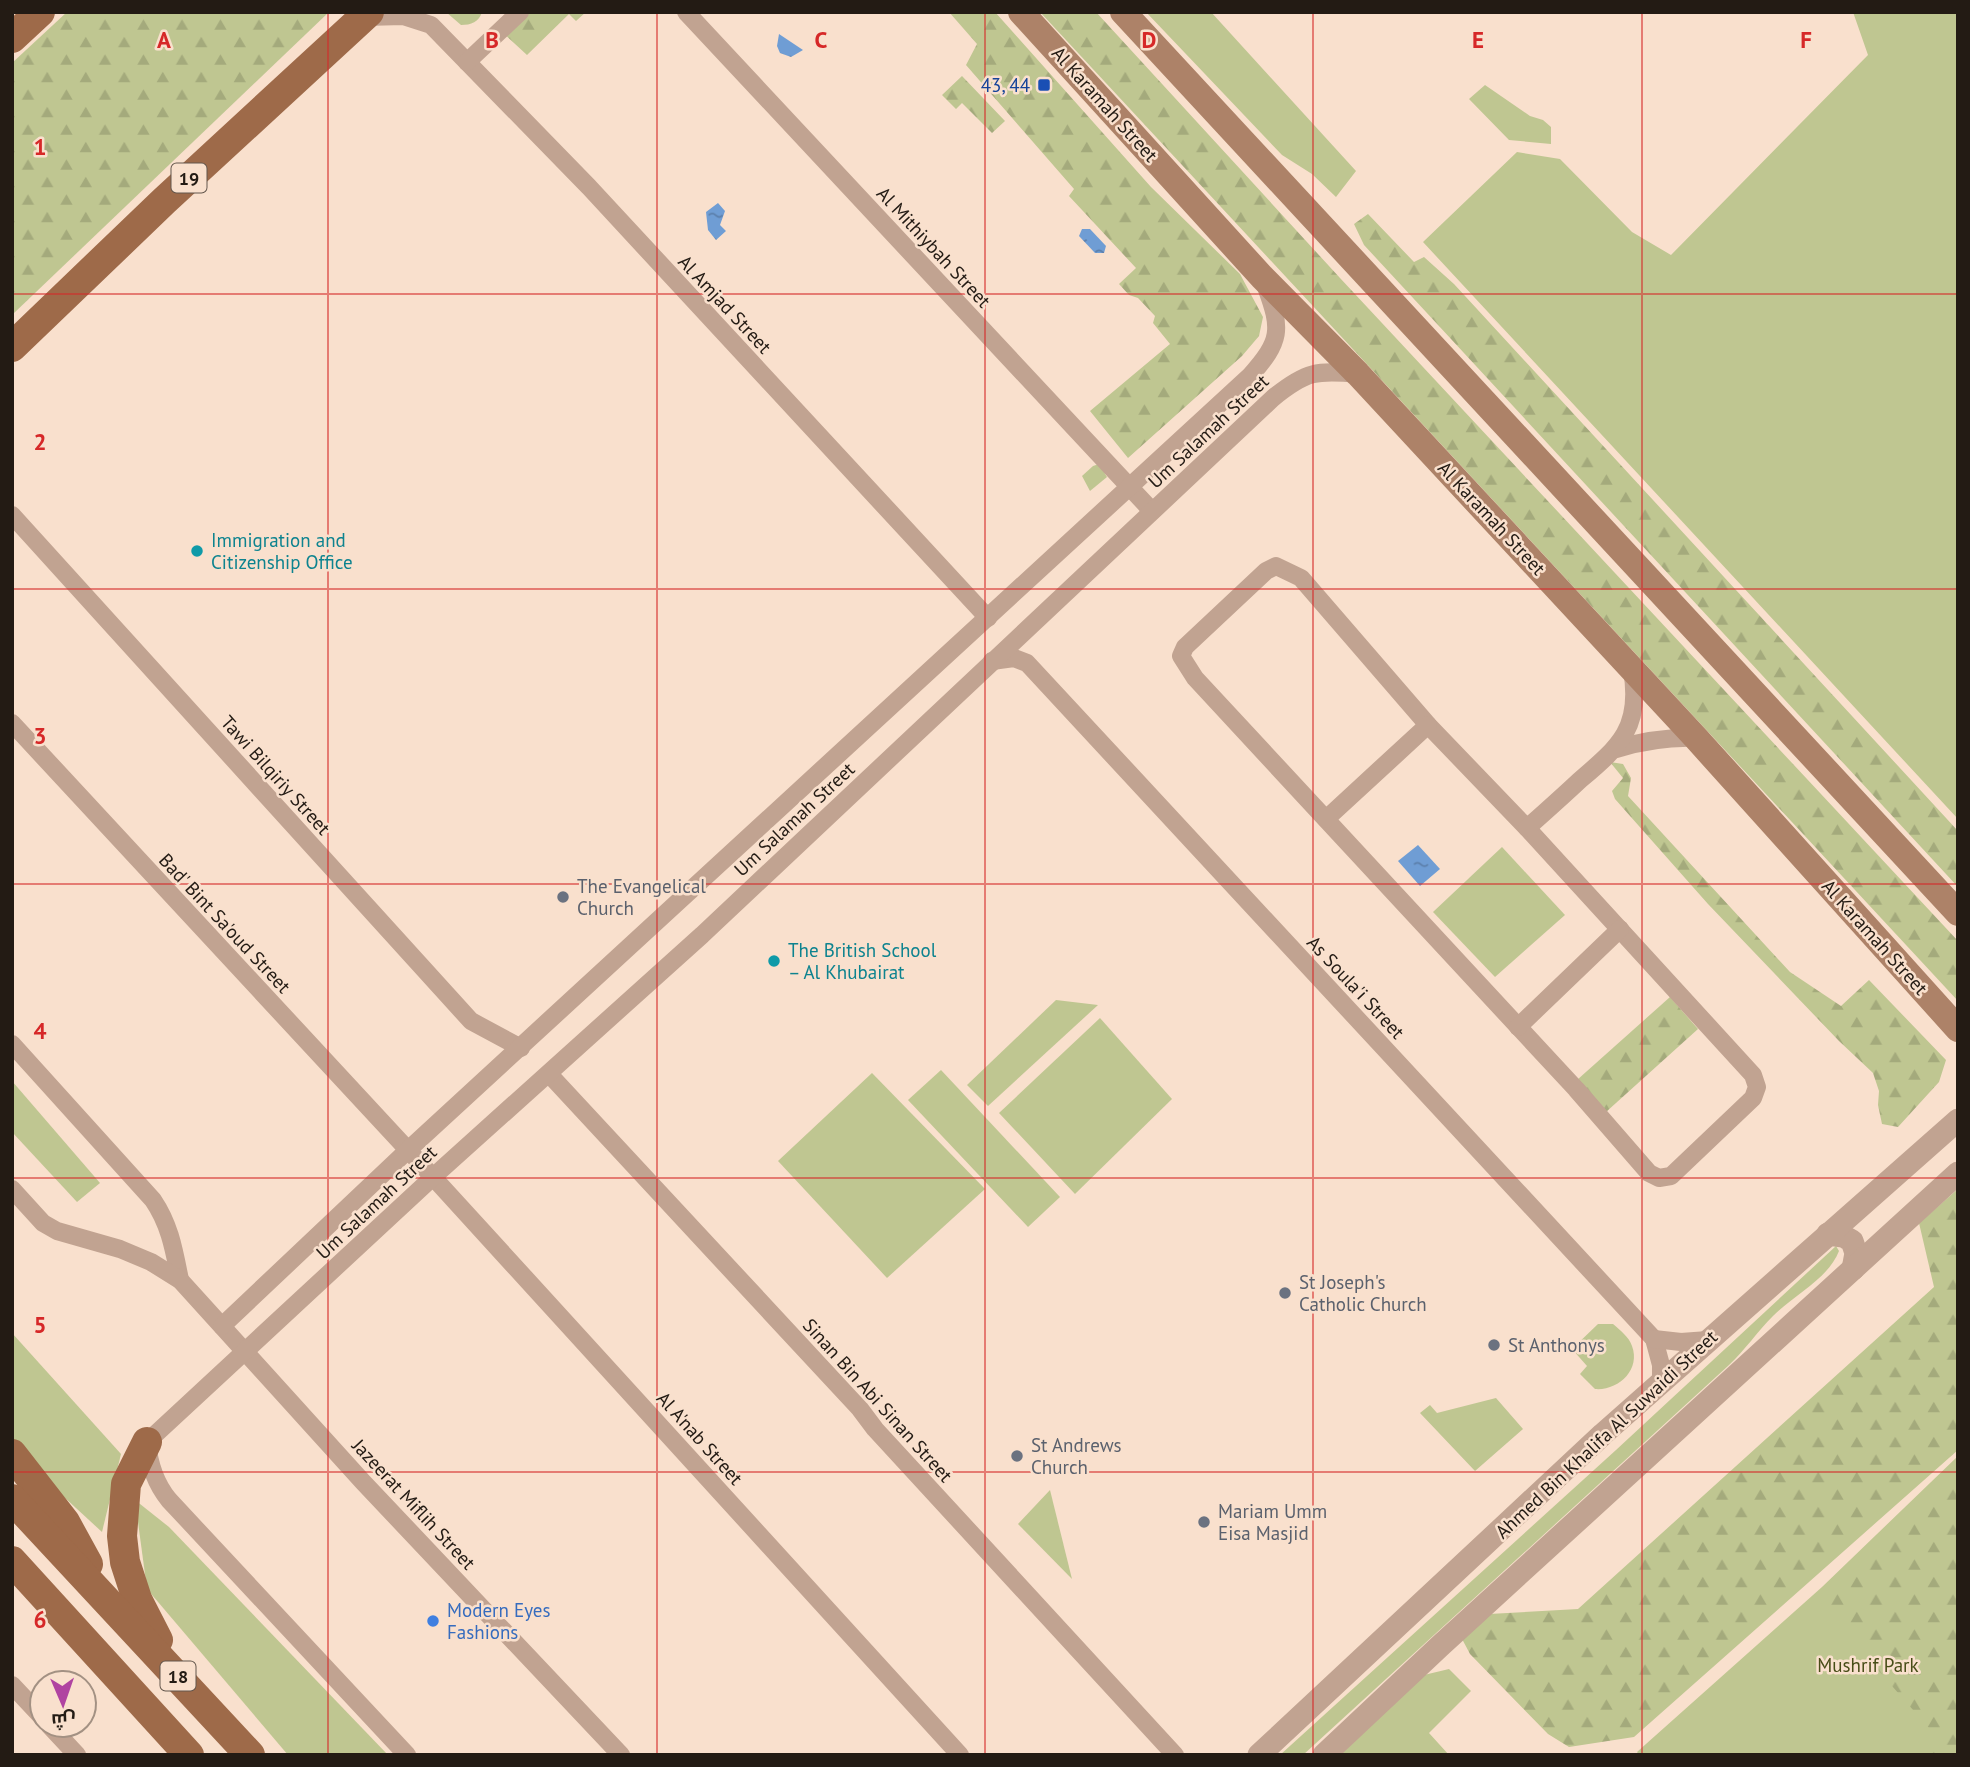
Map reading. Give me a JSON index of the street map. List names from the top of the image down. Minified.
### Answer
{"streets":{"main road":["Al Karamah Street","19","18"],"street":["Al Mithiybah Street","Al Amjad Street","Um Salamah Street","Tawi Bilqiriy Street","Bad' Bint Sa'oud Street","As Soula'i Street","Sinan Bin Abi Sinan Street","Ahmed Bin Khalifa Al Suwaidi Street","Al A'nab Street","Jazeerat Miflih Street"]},"crossings":[["Al Karamah Street","Um Salamah Street"],["19","Al Amjad Street"],["Al Mithiybah Street","Um Salamah Street"],["Al Amjad Street","Um Salamah Street"],["Um Salamah Street","Tawi Bilqiriy Street"],["Um Salamah Street","Bad' Bint Sa'oud Street"],["Um Salamah Street","Sinan Bin Abi Sinan Street"],["Um Salamah Street","Al A'nab Street"],["Um Salamah Street","Jazeerat Miflih Street"],["Bad' Bint Sa'oud Street","Al A'nab Street"]],"parks":["Mushrif Park"],"places":{"transit":["43, 44"],"other":["Immigration and Citizenship Office","The Evangelical Church","The British School – Al Khubairat","St Joseph's Catholic Church","St Anthonys","St Andrews Church","Mariam Umm Eisa Masjid","Modern Eyes Fashions"]},"north":"bottom","grid":{"columns":["A","B","C","D","E","F"],"rows":["1","2","3","4","5","6"]}}
